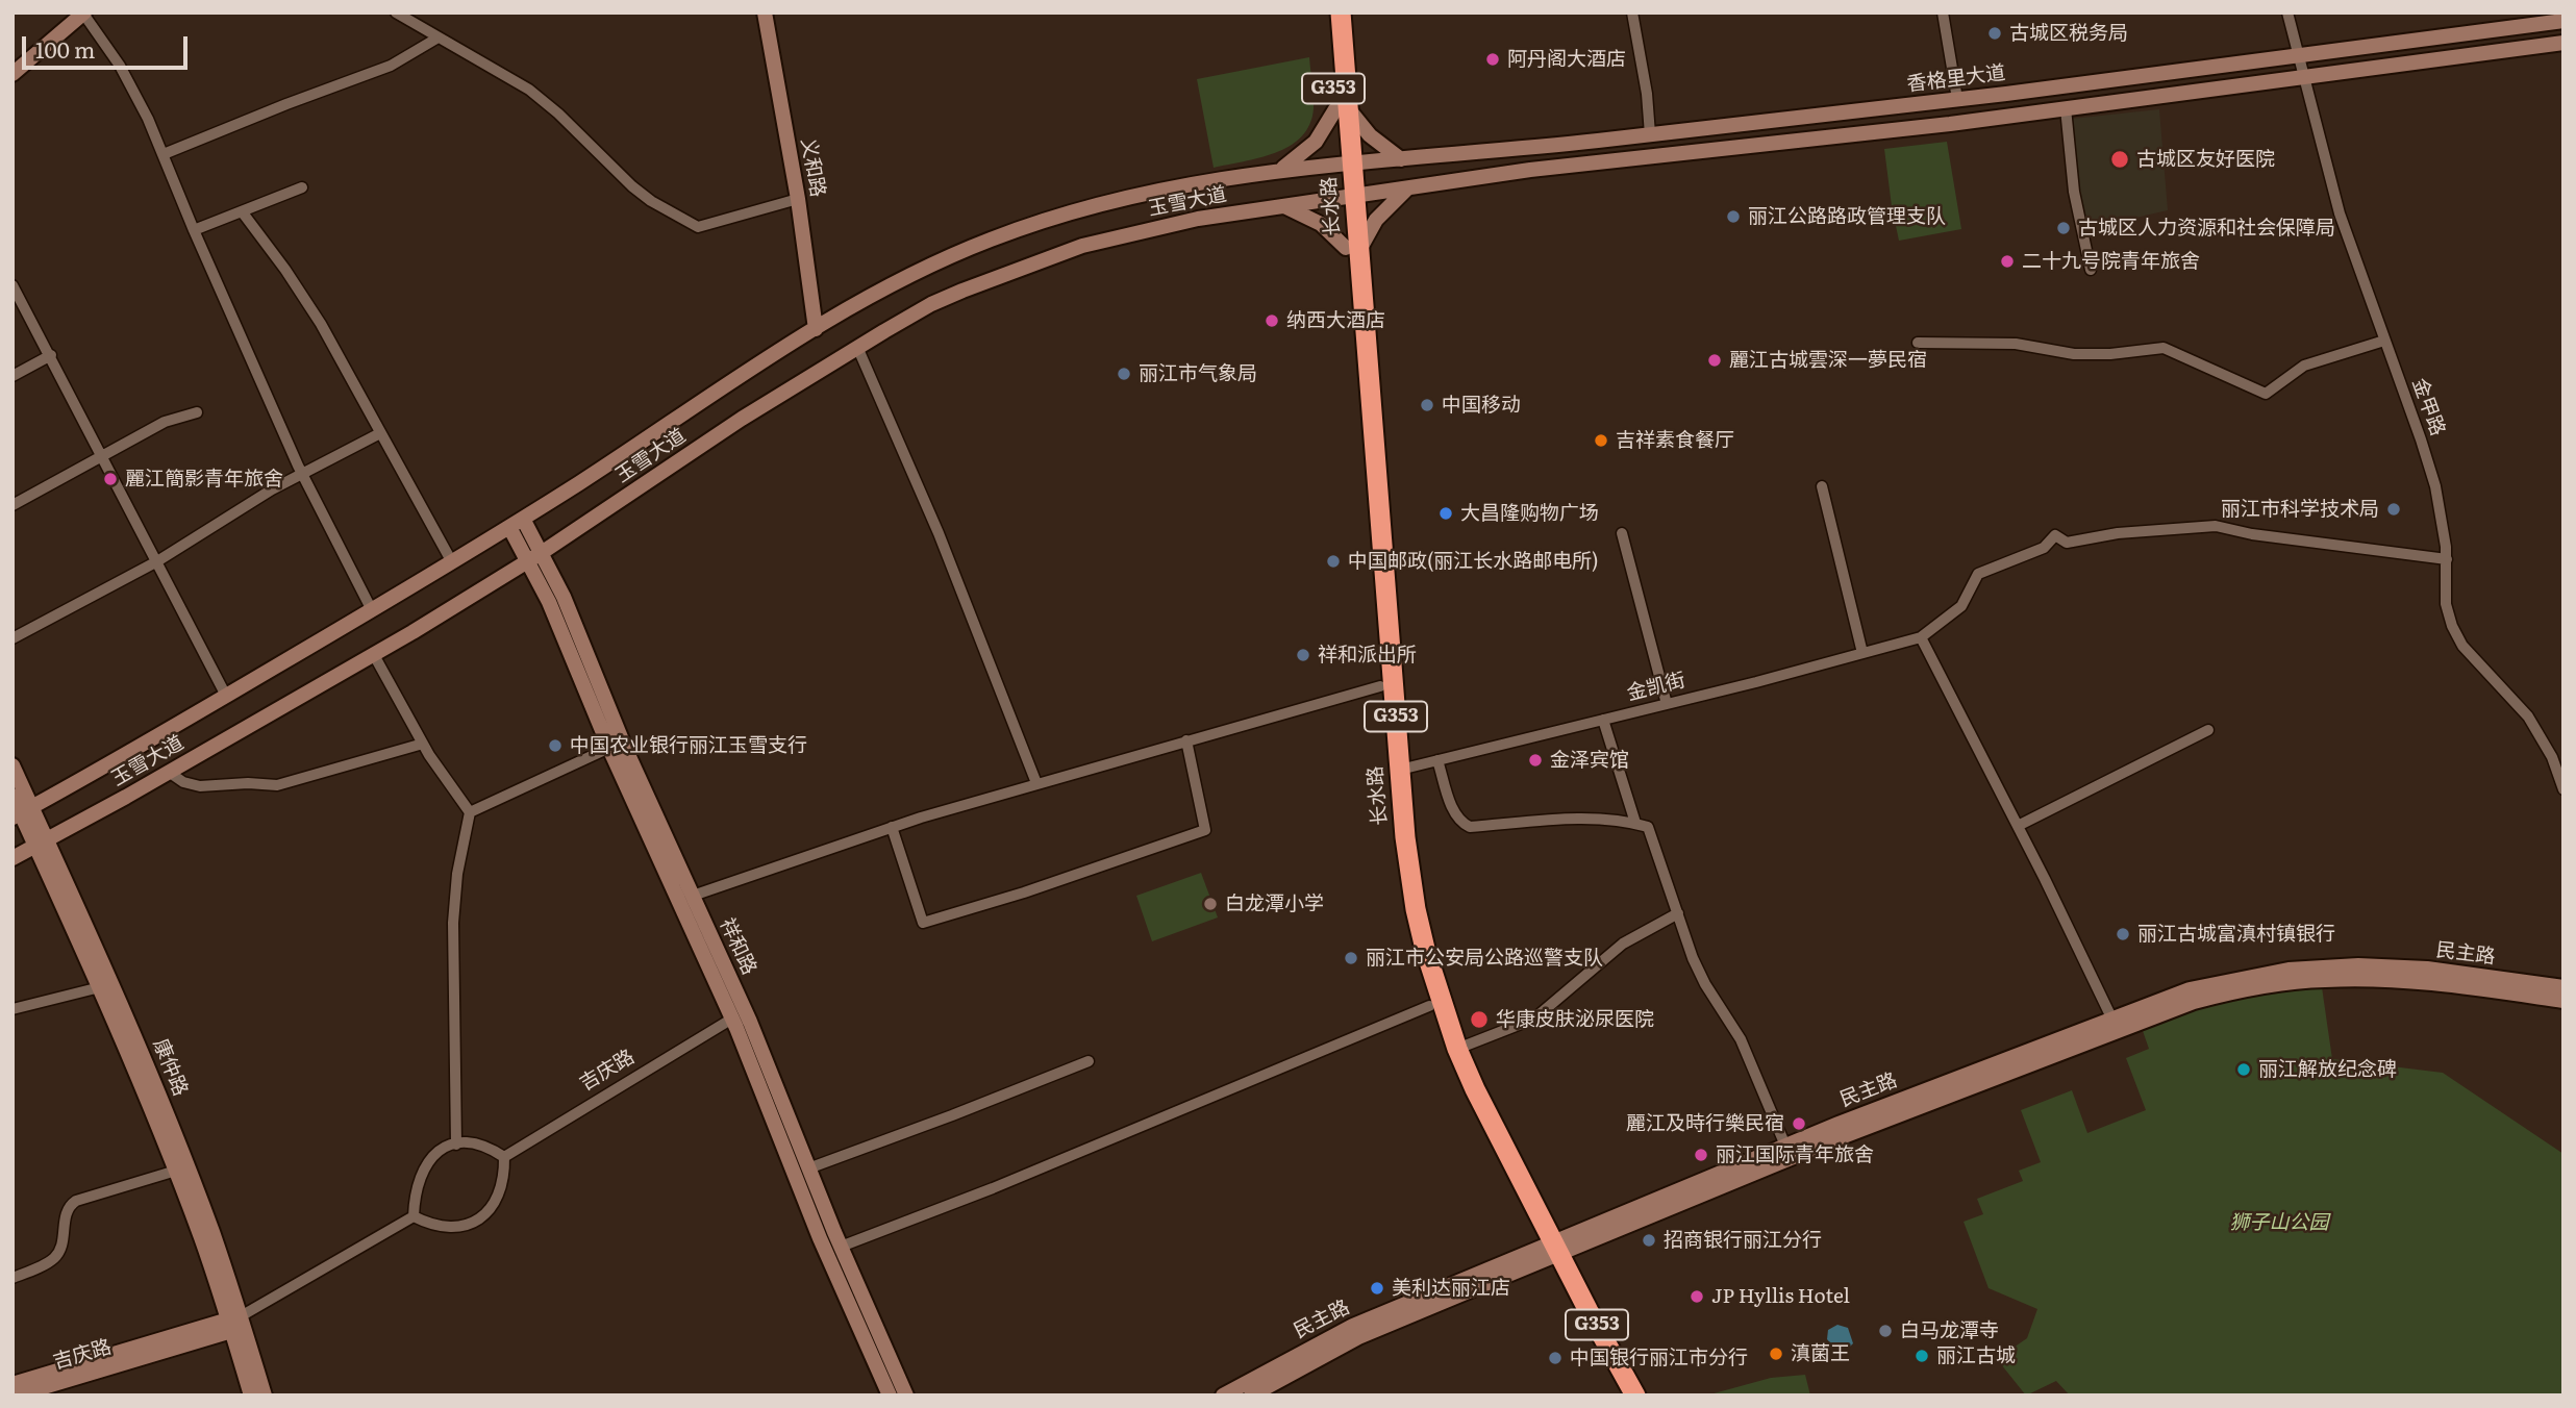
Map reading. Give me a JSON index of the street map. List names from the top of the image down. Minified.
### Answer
{"streets":{"highway":["G353","长水路"],"main road":["香格里大道","义和路","玉雪大道","祥和路","民主路","康仲路","吉庆路"],"street":["金甲路","金凯街"]},"crossings":[["香格里大道","玉雪大道"],["香格里大道","长水路"],["香格里大道","金甲路"],["义和路","玉雪大道"],["玉雪大道","长水路"],["玉雪大道","祥和路"],["玉雪大道","康仲路"],["长水路","金凯街"],["长水路","民主路"],["祥和路","吉庆路"],["康仲路","吉庆路"]],"parks":["狮子山公园"],"places":["古城区税务局","阿丹阁大酒店","古城区友好医院","丽江公路路政管理支队","古城区人力资源和社会保障局","二十九号院青年旅舍","纳西大酒店","麗江古城雲深一夢民宿","丽江市气象局","中国移动","吉祥素食餐厅","麗江簡影青年旅舍","丽江市科学技术局","大昌隆购物广场","中国邮政(丽江长水路邮电所)","祥和派出所","中国农业银行丽江玉雪支行","金泽宾馆","白龙潭小学","丽江古城富滇村镇银行","丽江市公安局公路巡警支队","华康皮肤泌尿医院","丽江解放纪念碑","麗江及時行樂民宿","丽江国际青年旅舍","招商银行丽江分行","美利达丽江店","JP Hyllis Hotel","白马龙潭寺","滇菌王","丽江古城","中国银行丽江市分行"],"scale_bar":"100 m"}
